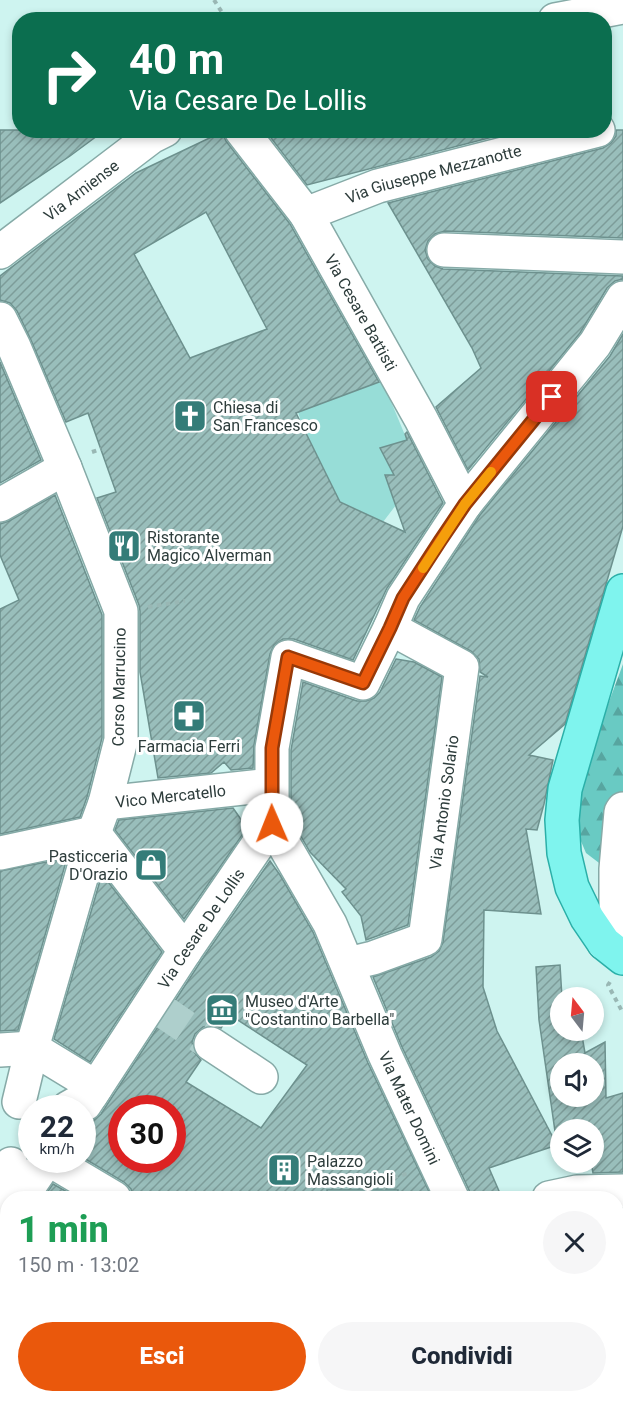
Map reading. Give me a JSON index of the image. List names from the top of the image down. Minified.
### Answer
{"streets":{"street":["Via Giuseppe Mezzanotte","Via Arniense","Via Cesare Battisti","Corso Marrucino","Vico Mercatello","Via Antonio Solario","Via Cesare De Lollis","Via Mater Domini"]},"crossings":[["Via Giuseppe Mezzanotte","Via Cesare Battisti"],["Corso Marrucino","Vico Mercatello"],["Via Antonio Solario","Via Mater Domini"],["Via Cesare De Lollis","Via Mater Domini"]],"places":{"church":["Chiesa di San Francesco"],"restaurant":["Ristorante Magico Alverman"],"pharmacy":["Farmacia Ferri"],"shop":["Pasticceria D'Orazio"],"museum":["Museo d'Arte \"Costantino Barbella\""],"building":["Palazzo Massangioli"]},"north":"top","page":{"turn":["40 m","Via Cesare De Lollis"],"speed":"22 km/h","limit":"30","heading":["1 min","150 m · 13:02"],"buttons":["Esci","Condividi"]}}
